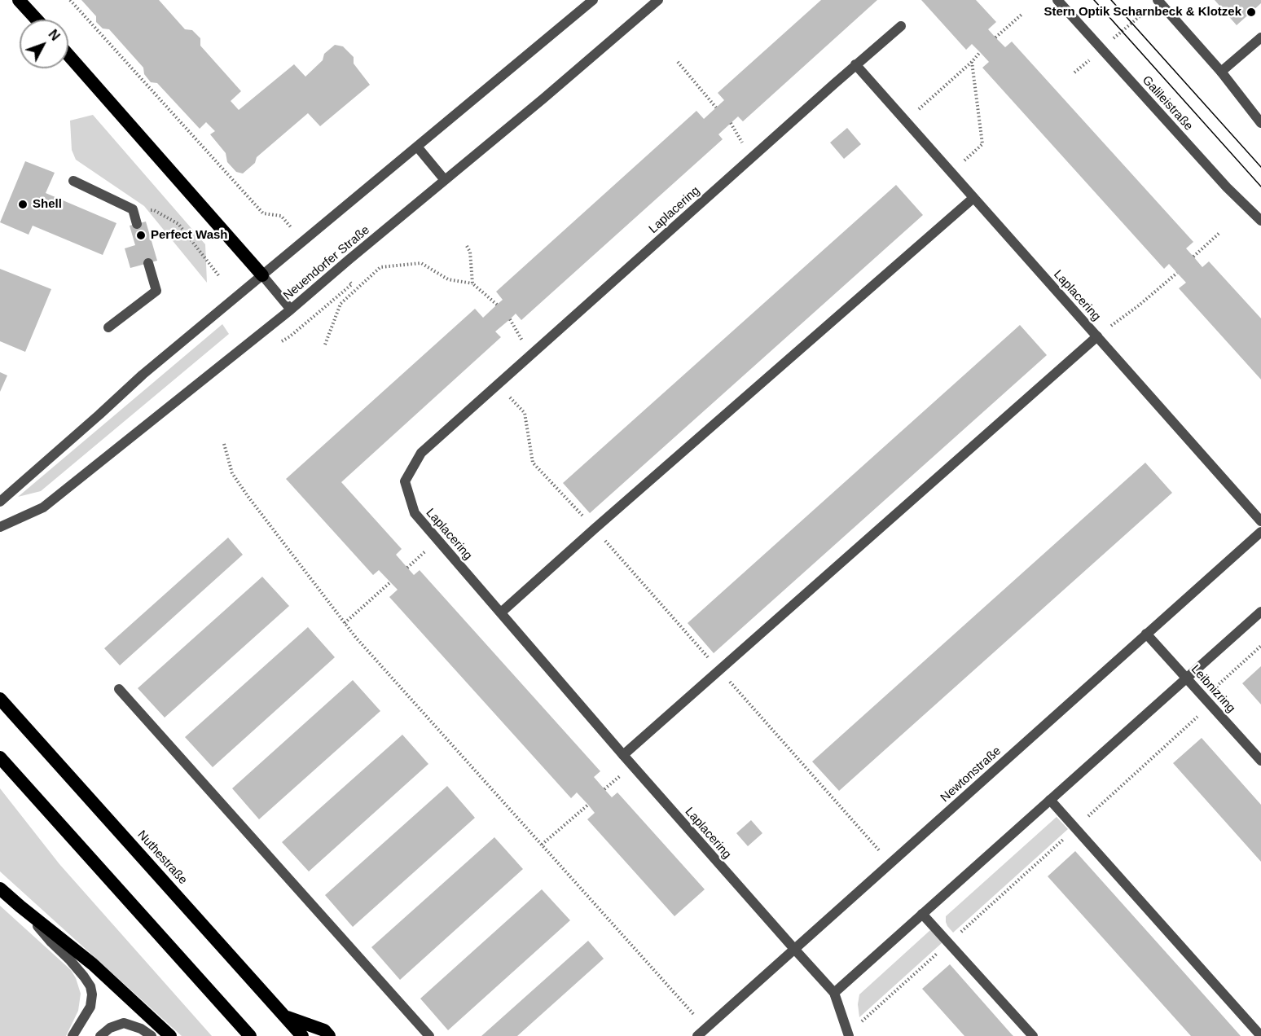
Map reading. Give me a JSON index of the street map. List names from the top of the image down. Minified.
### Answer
{"streets":{"highway":["Nuthestraße"],"street":["Galileistraße","Laplacering","Neuendorfer Straße","Leibnizring","Newtonstraße"]},"crossings":[["Laplacering","Newtonstraße"],["Leibnizring","Newtonstraße"]],"places":["Stern Optik Scharnbeck & Klotzek","Shell","Perfect Wash"],"north":"top right"}
